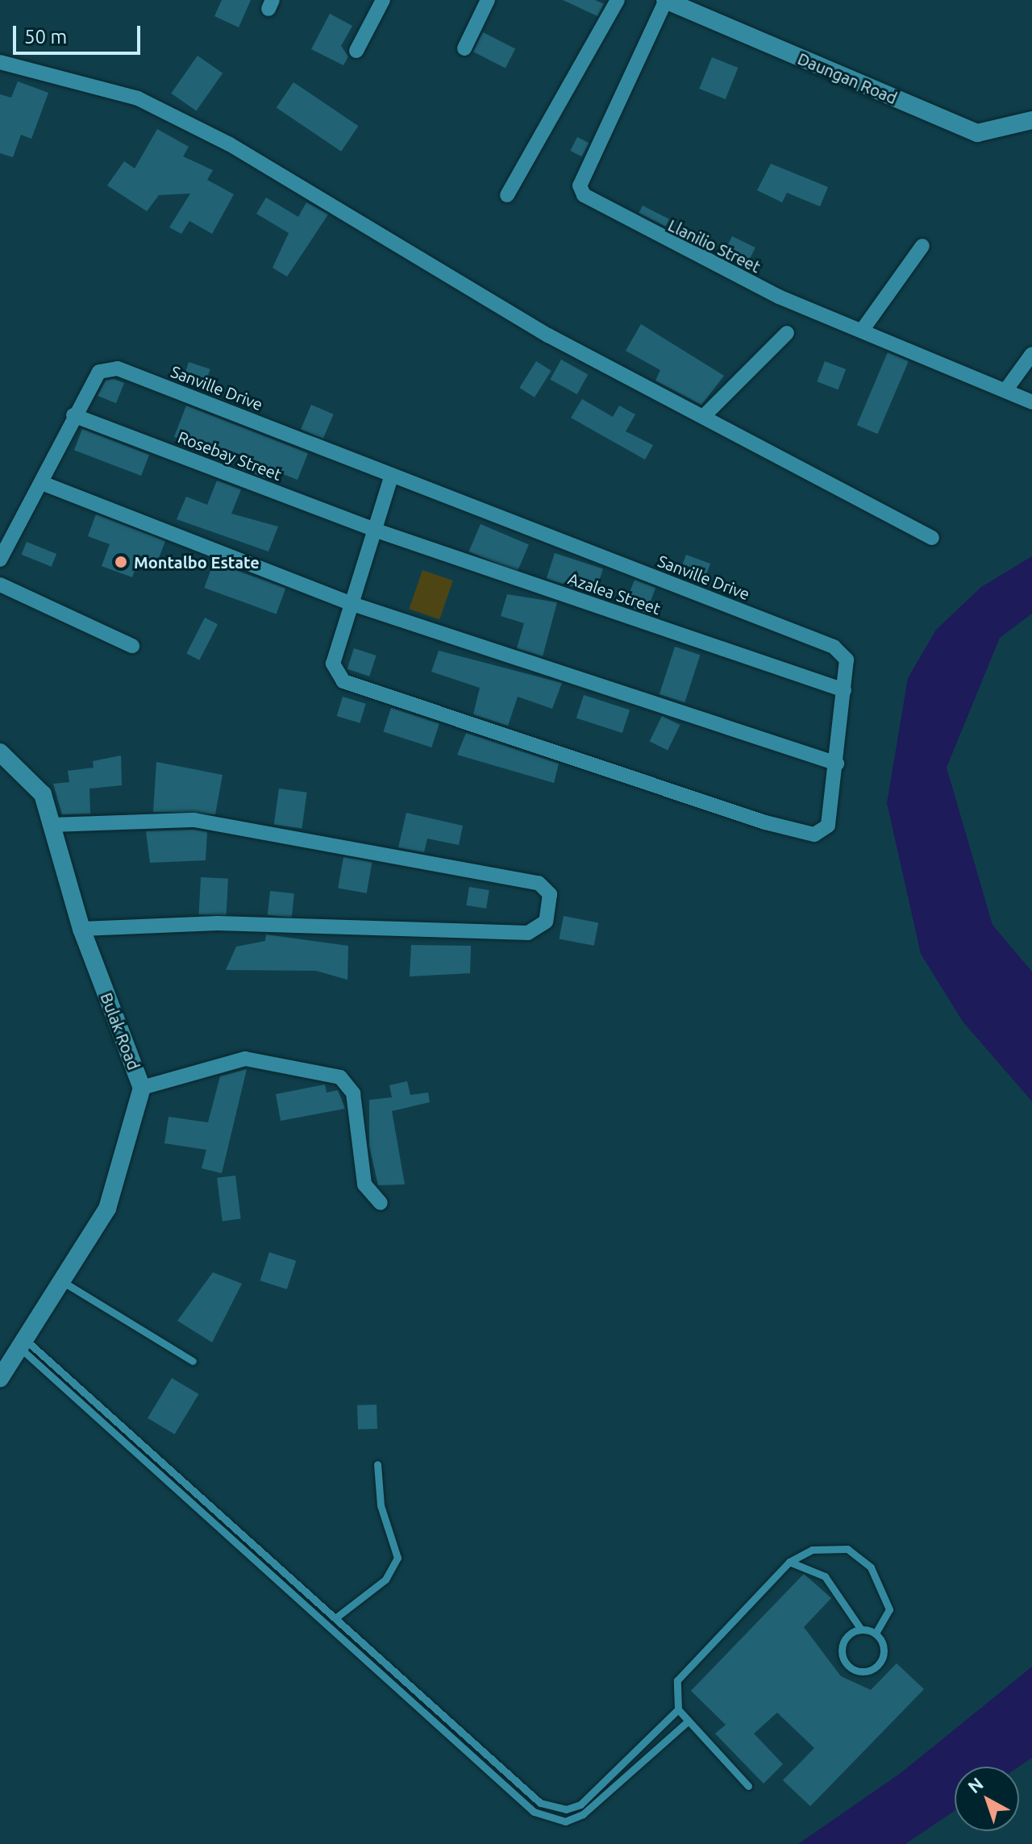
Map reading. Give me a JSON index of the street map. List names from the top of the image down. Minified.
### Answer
{"streets":{"street":["Daungan Road","Llanilio Street","Sanville Drive","Rosebay Street","Azalea Street","Bulak Road"]},"crossings":[["Daungan Road","Llanilio Street"],["Sanville Drive","Rosebay Street"],["Sanville Drive","Azalea Street"],["Rosebay Street","Azalea Street"]],"places":["Montalbo Estate"],"scale_bar":"50 m","north":"top left"}
